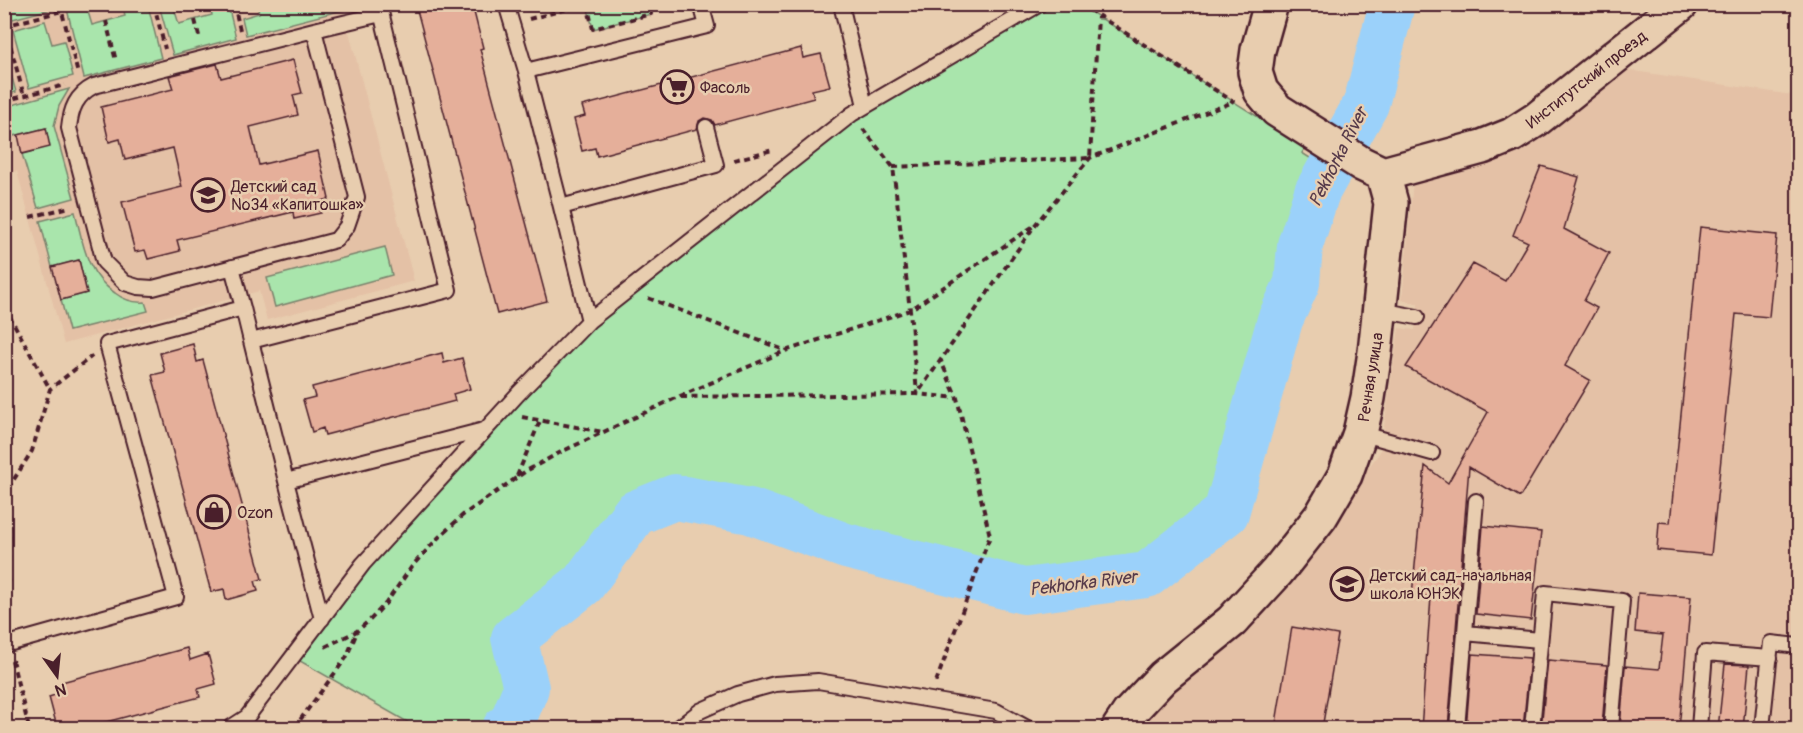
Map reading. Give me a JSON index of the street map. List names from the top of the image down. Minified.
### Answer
{"streets":{"street":["Институтский проезд","Речная улица"]},"crossings":[["Институтский проезд","Речная улица"]],"water":["Pekhorka River"],"places":{"supermarket":["Фасоль"],"school or university":["Детский сад №34 «Капитошка»","Детский сад-начальная школа ЮНЭК"],"shop":["Ozon"]},"north":"bottom"}
